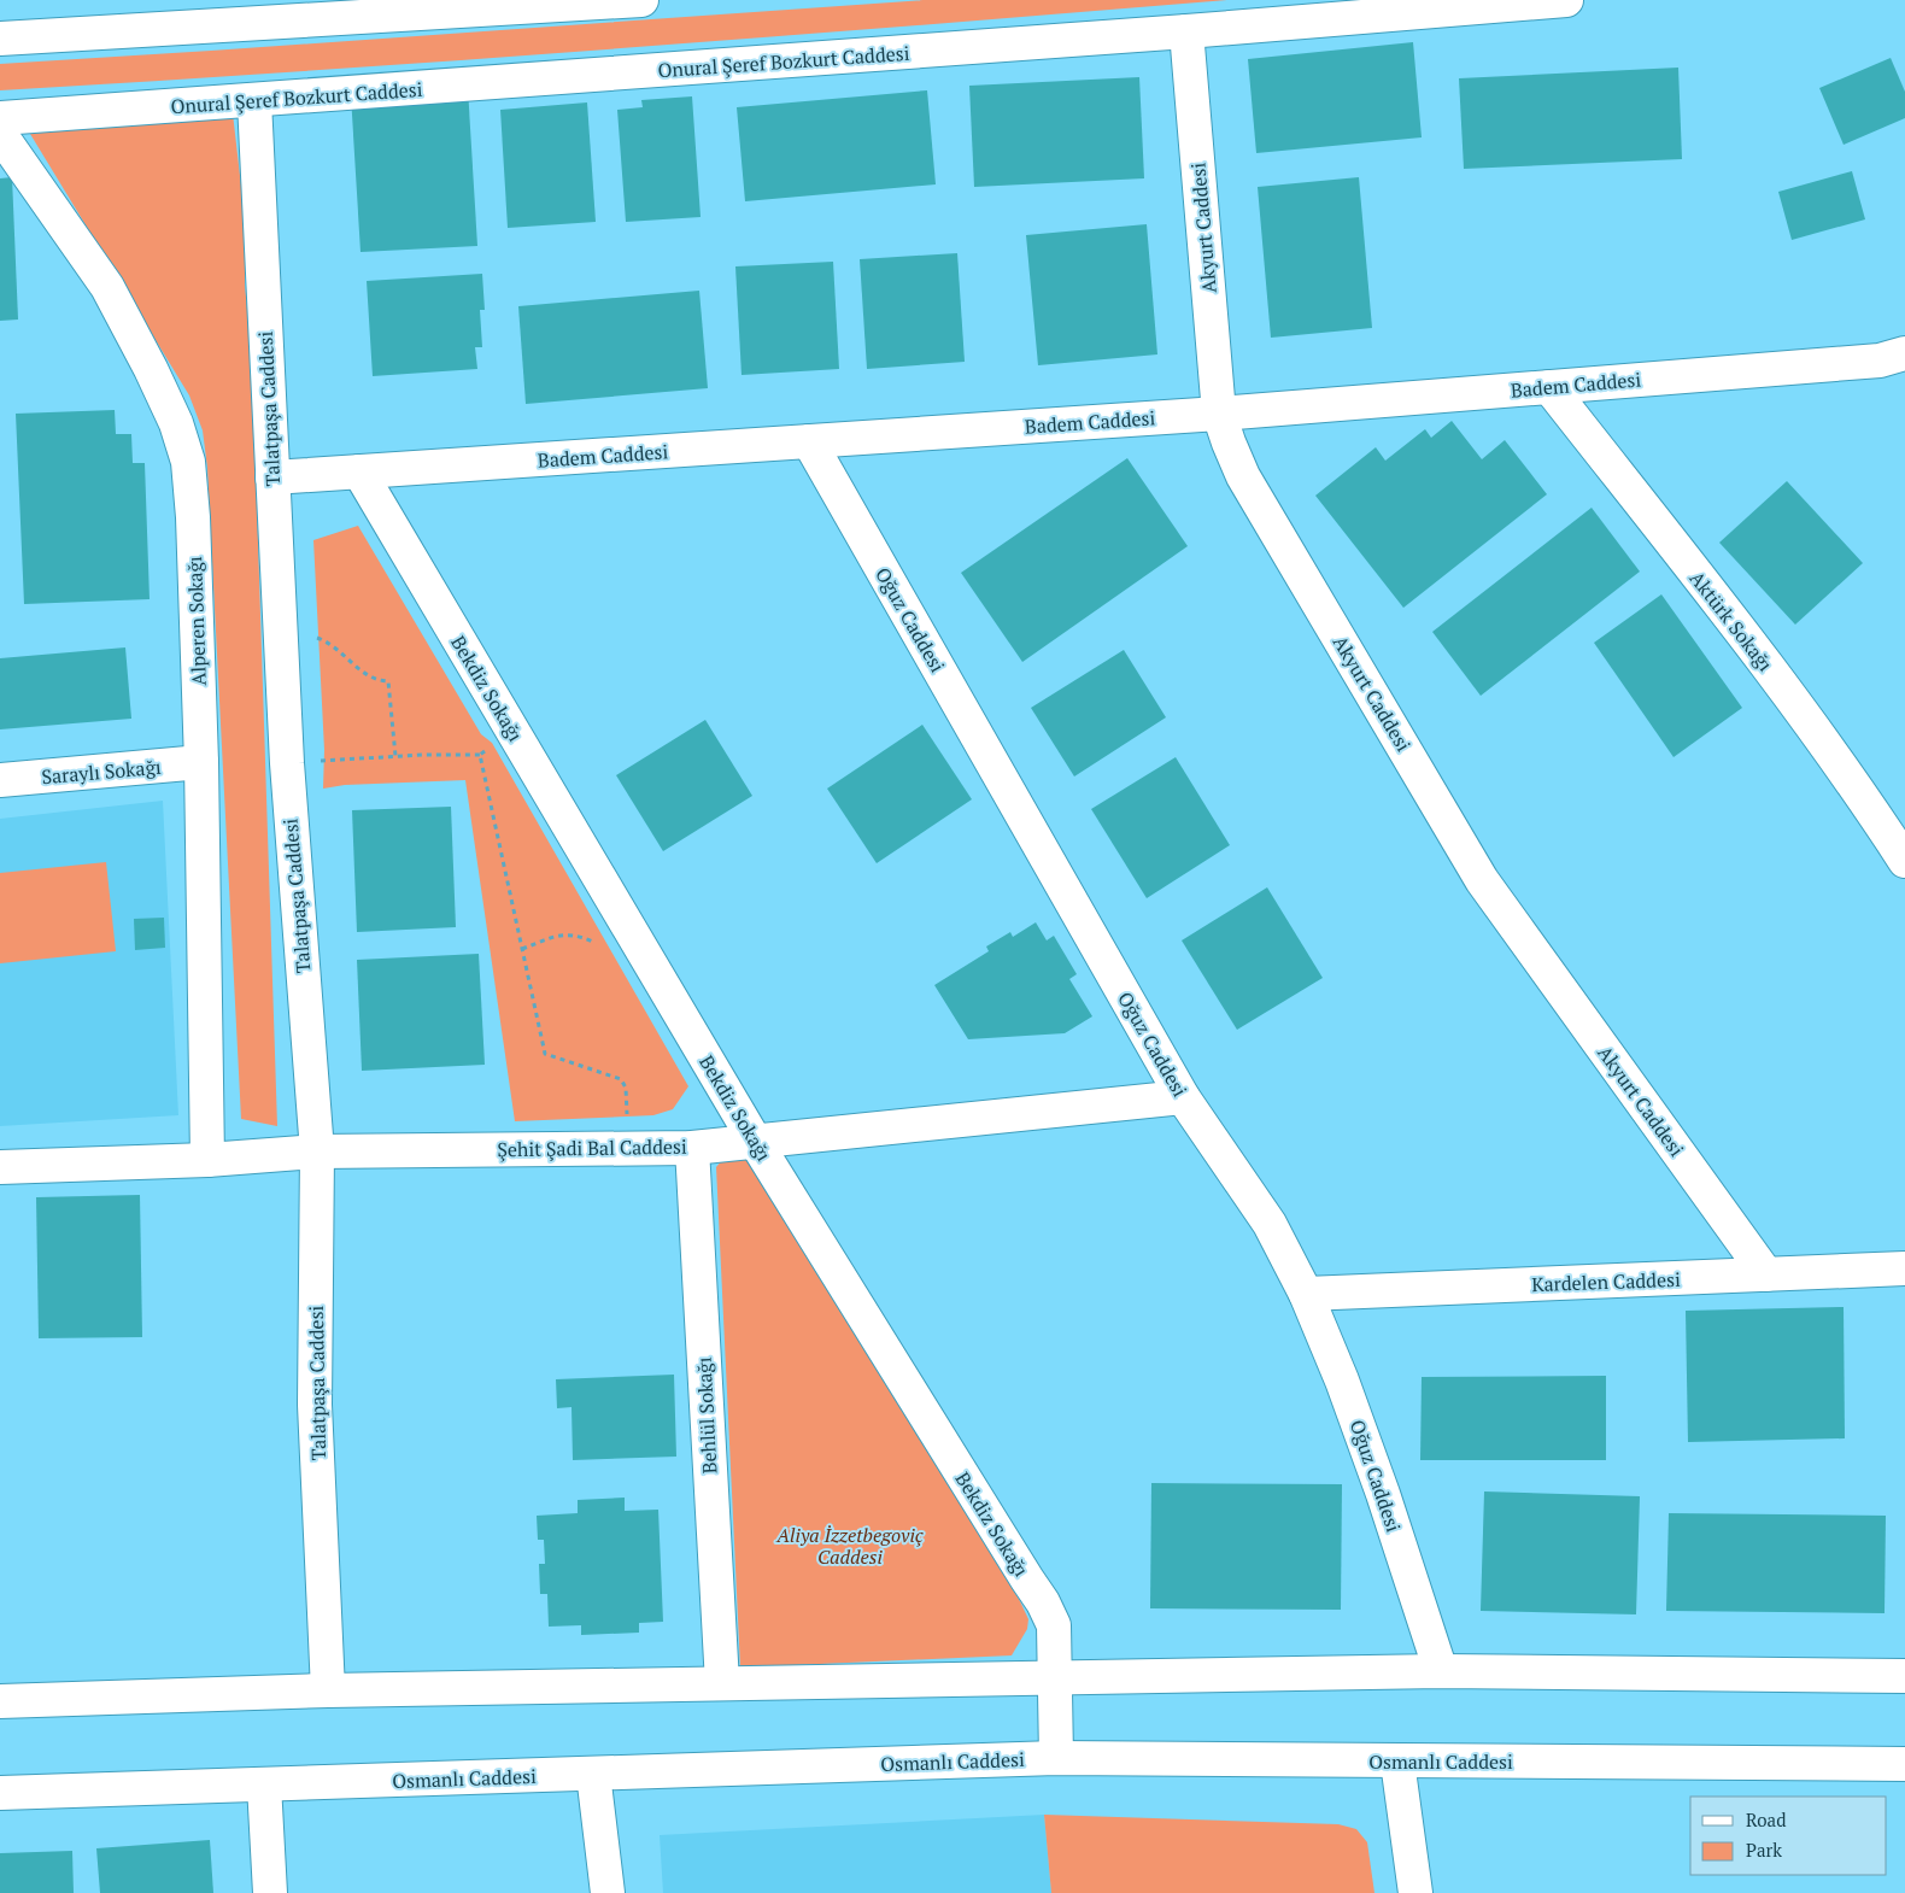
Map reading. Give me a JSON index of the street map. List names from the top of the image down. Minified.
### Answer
{"streets":{"street":["Onural Şeref Bozkurt Caddesi","Akyurt Caddesi","Badem Caddesi","Talatpaşa Caddesi","Oğuz Caddesi","Alperen Sokağı","Aktürk Sokağı","Bekdiz Sokağı","Saraylı Sokağı","Şehit Şadi Bal Caddesi","Kardelen Caddesi","Behlül Sokağı","Osmanlı Caddesi"]},"crossings":[["Onural Şeref Bozkurt Caddesi","Akyurt Caddesi"],["Onural Şeref Bozkurt Caddesi","Talatpaşa Caddesi"],["Akyurt Caddesi","Badem Caddesi"],["Akyurt Caddesi","Kardelen Caddesi"],["Badem Caddesi","Talatpaşa Caddesi"],["Badem Caddesi","Oğuz Caddesi"],["Badem Caddesi","Aktürk Sokağı"],["Badem Caddesi","Bekdiz Sokağı"],["Talatpaşa Caddesi","Şehit Şadi Bal Caddesi"],["Oğuz Caddesi","Şehit Şadi Bal Caddesi"],["Oğuz Caddesi","Kardelen Caddesi"],["Alperen Sokağı","Saraylı Sokağı"],["Alperen Sokağı","Şehit Şadi Bal Caddesi"],["Bekdiz Sokağı","Şehit Şadi Bal Caddesi"],["Bekdiz Sokağı","Osmanlı Caddesi"],["Şehit Şadi Bal Caddesi","Behlül Sokağı"]],"parks":["Aliya İzzetbegoviç Caddesi"],"legend":["Road","Park"]}
